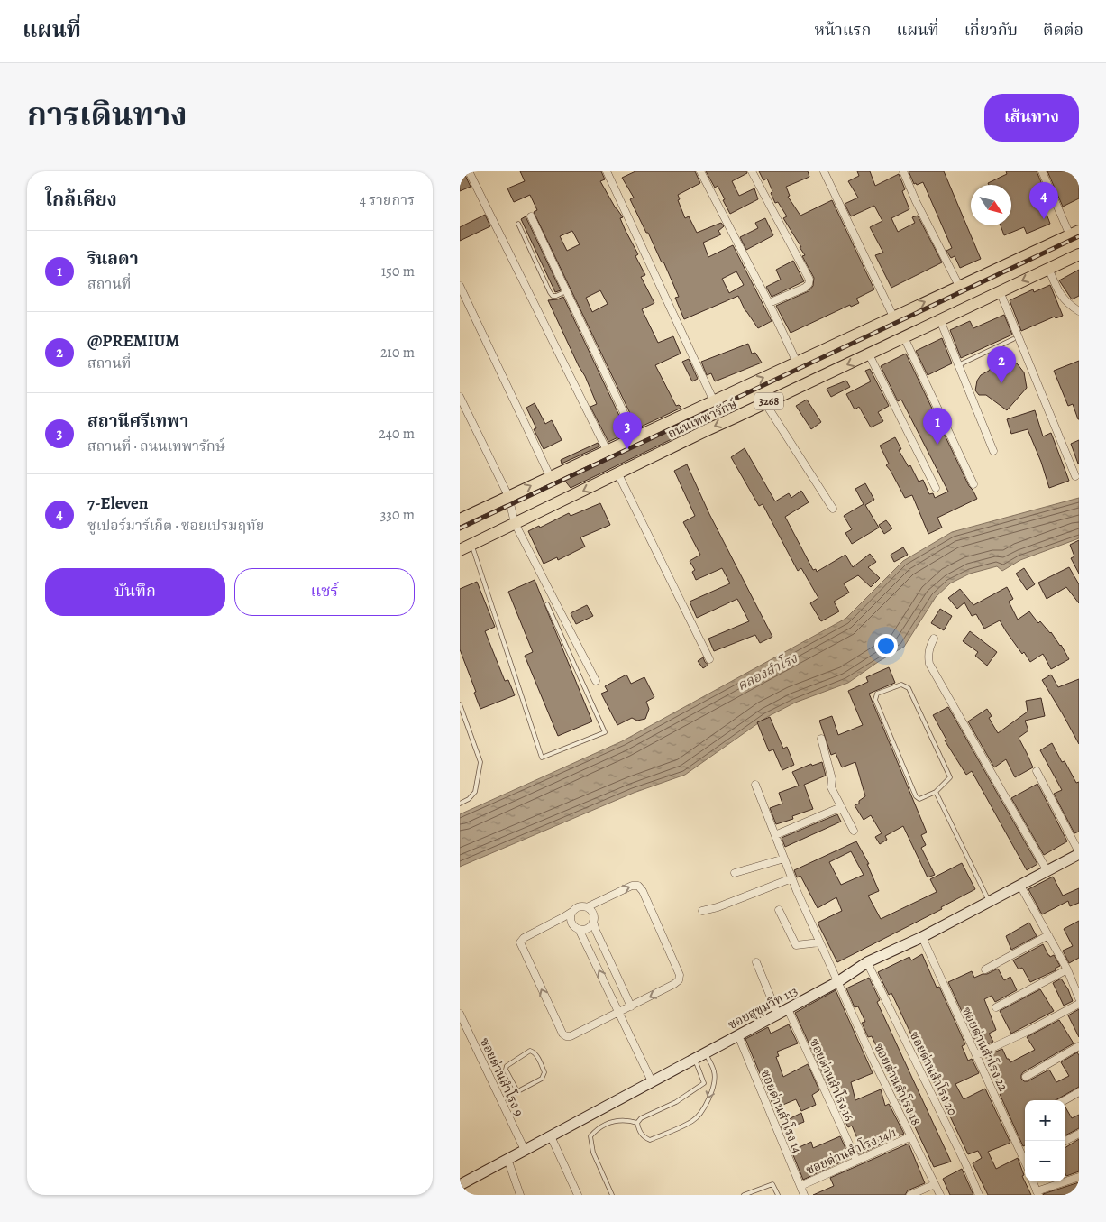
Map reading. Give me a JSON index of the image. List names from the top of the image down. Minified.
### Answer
{"streets":{"main road":["3268","ถนนเทพารักษ์","ซอยสุขุมวิท 113"],"street":["ซอยด่านสำโรง 22","ซอยด่านสำโรง 20","ซอยด่านสำโรง 9","ซอยด่านสำโรง 16","ซอยด่านสำโรง 18","ซอยด่านสำโรง 14","ซอยด่านสำโรง 14/1"]},"crossings":[["ซอยสุขุมวิท 113","ซอยด่านสำโรง 22"],["ซอยสุขุมวิท 113","ซอยด่านสำโรง 20"],["ซอยสุขุมวิท 113","ซอยด่านสำโรง 9"],["ซอยสุขุมวิท 113","ซอยด่านสำโรง 16"],["ซอยสุขุมวิท 113","ซอยด่านสำโรง 18"],["ซอยสุขุมวิท 113","ซอยด่านสำโรง 14"],["ซอยด่านสำโรง 16","ซอยด่านสำโรง 14/1"],["ซอยด่านสำโรง 18","ซอยด่านสำโรง 14/1"],["ซอยด่านสำโรง 14","ซอยด่านสำโรง 14/1"]],"water":["คลองสำโรง"],"north":"bottom right","page":{"header":"แผนที่","nav":["หน้าแรก","แผนที่","เกี่ยวกับ","ติดต่อ"],"title":"การเดินทาง","buttons":["เส้นทาง",["บันทึก","แชร์"]],"heading":["ใกล้เคียง","4 รายการ"],"pins":["4","2","1","3"],"list":[{"mark":"1","name":"รินลดา","note":"สถานที่","value":"150 m"},{"mark":"2","name":"@PREMIUM","note":"สถานที่","value":"210 m"},{"mark":"3","name":"สถานีศรีเทพา","note":"สถานที่ · ถนนเทพารักษ์","value":"240 m"},{"mark":"4","name":"7-Eleven","note":"ซูเปอร์มาร์เก็ต · ซอยเปรมฤทัย","value":"330 m"}],"map_buttons":["+","−"]}}
